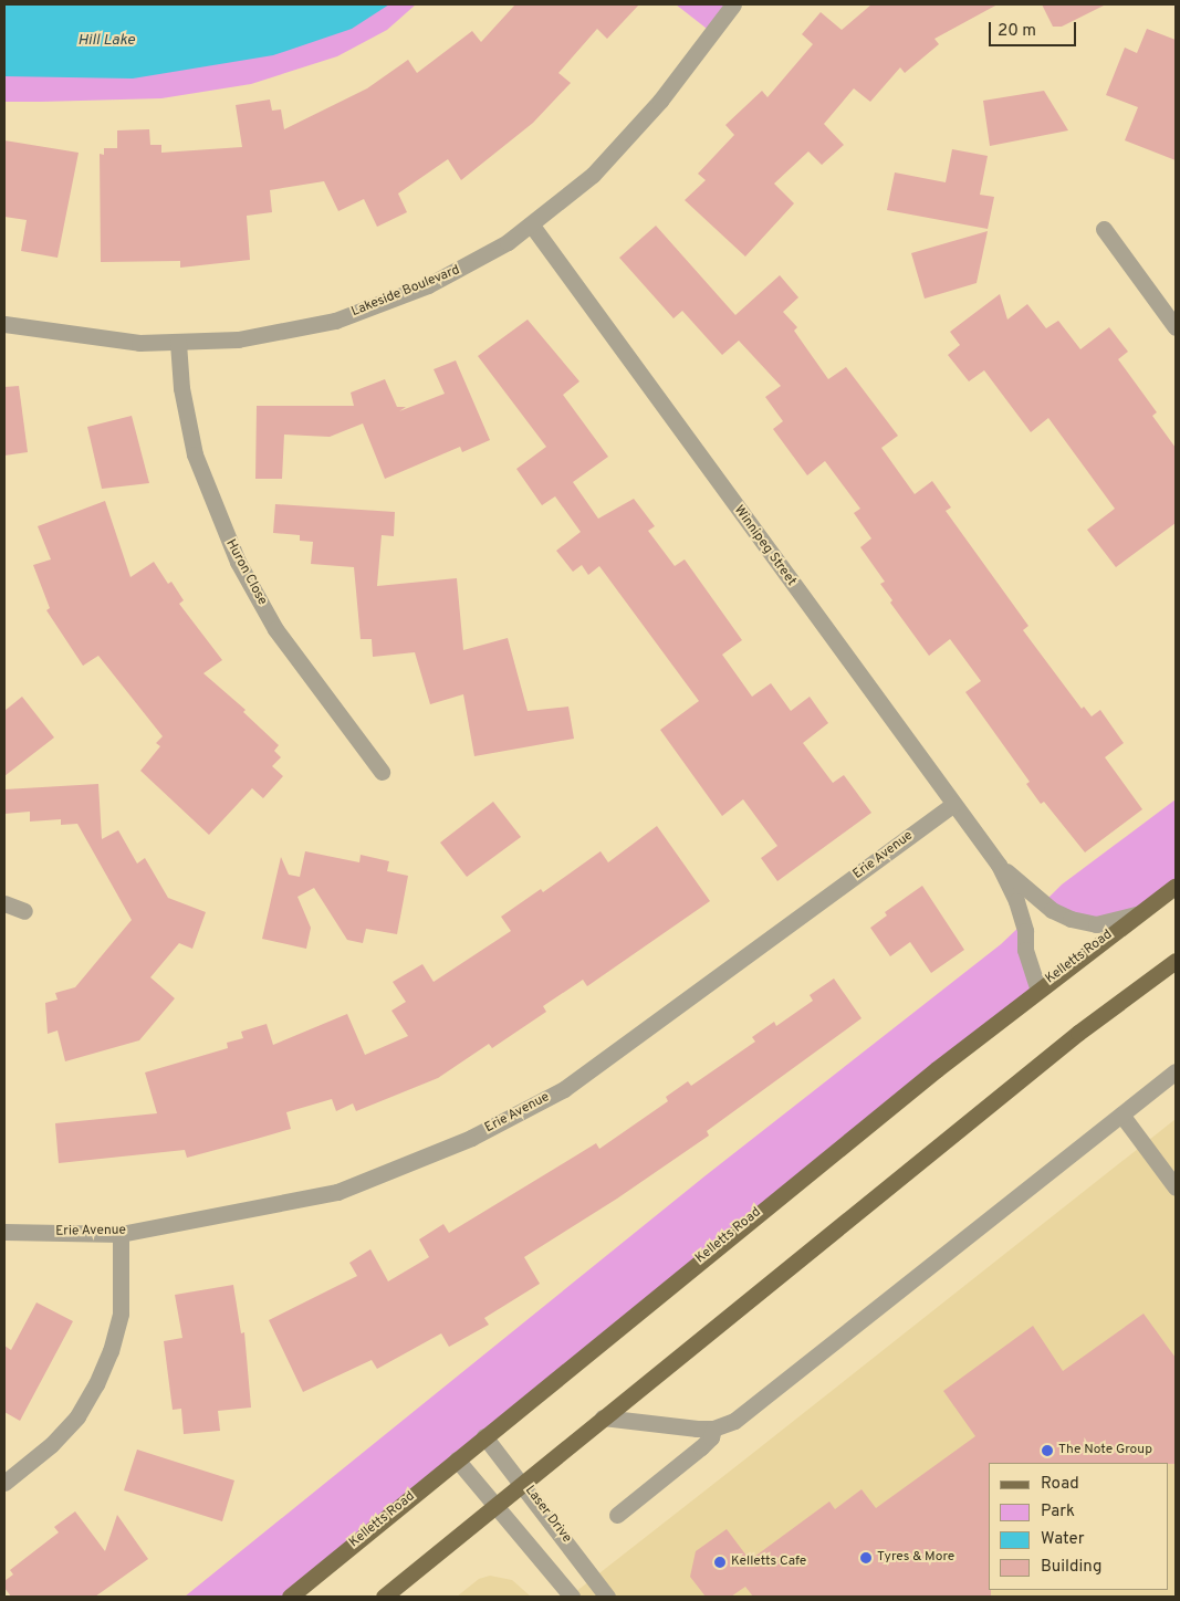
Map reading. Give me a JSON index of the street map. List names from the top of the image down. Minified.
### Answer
{"streets":{"main road":["Kelletts Road"],"street":["Lakeside Boulevard","Winnipeg Street","Huron Close","Erie Avenue","Laser Drive"]},"crossings":[["Lakeside Boulevard","Winnipeg Street"],["Lakeside Boulevard","Huron Close"],["Winnipeg Street","Erie Avenue"],["Winnipeg Street","Kelletts Road"],["Kelletts Road","Laser Drive"]],"water":["Hill Lake"],"places":["The Note Group","Tyres & More","Kelletts Cafe"],"legend":["Road","Park","Water","Building"],"scale_bar":"20 m"}
